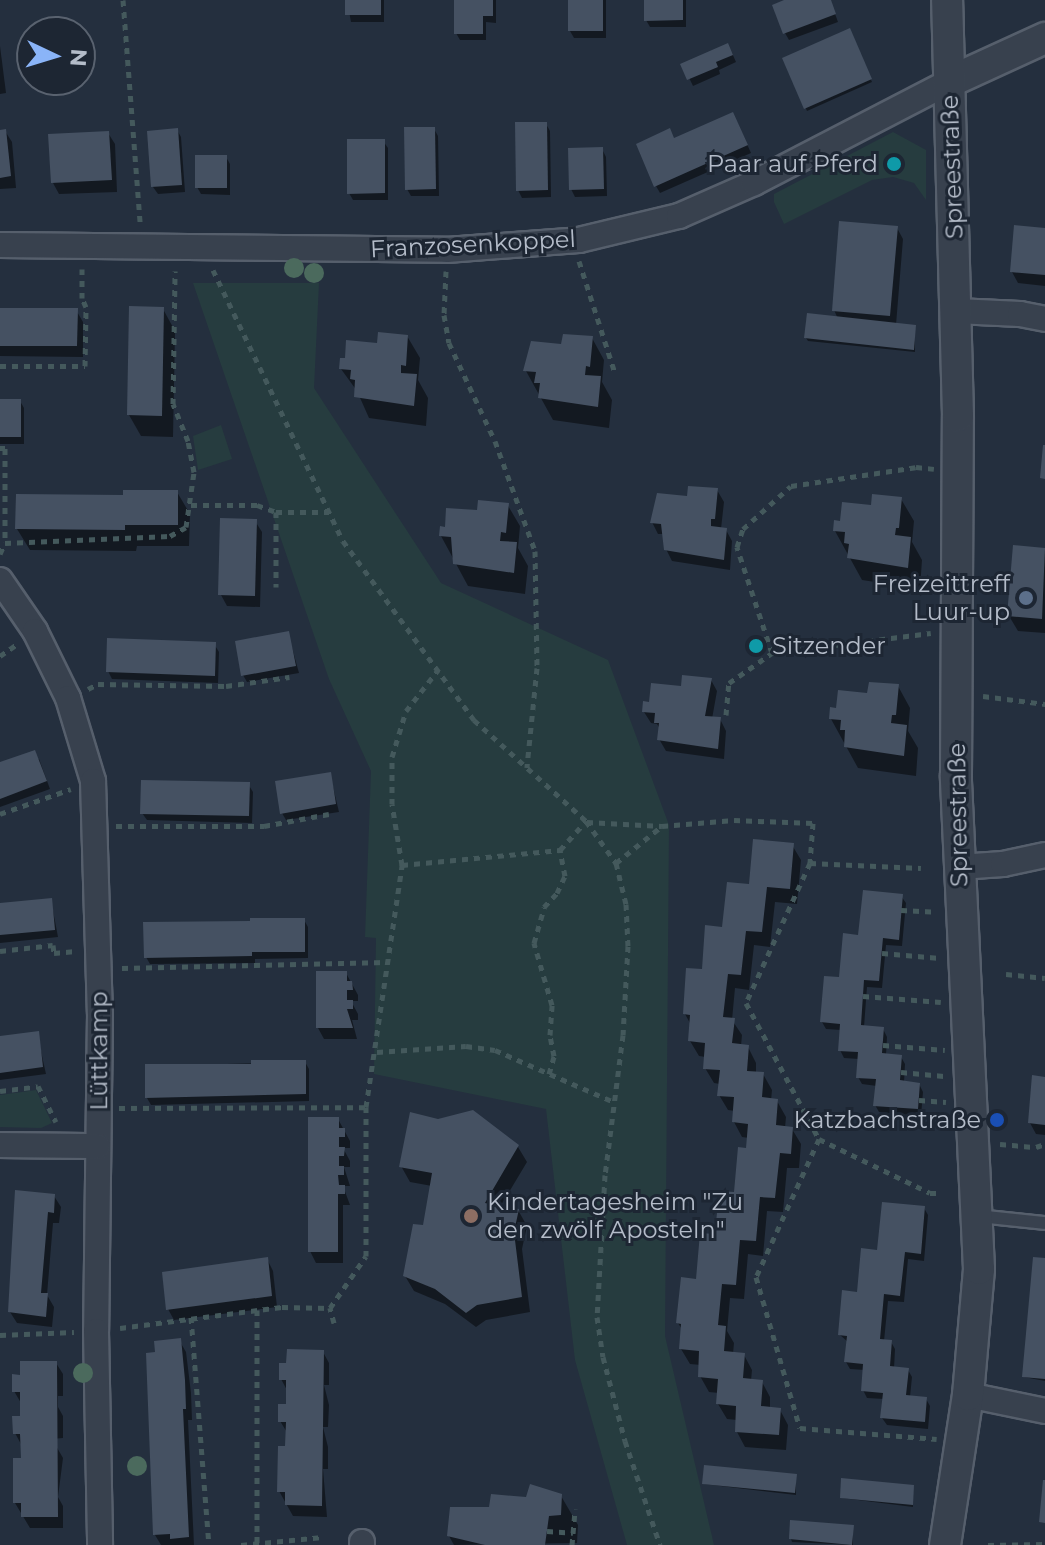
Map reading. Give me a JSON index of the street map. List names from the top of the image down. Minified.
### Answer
{"streets":{"street":["Spreestraße","Franzosenkoppel","Lüttkamp"]},"crossings":[["Spreestraße","Franzosenkoppel"]],"places":["Paar auf Pferd","Freizeittreff Luur-up","Sitzender","Katzbachstraße","Kindertagesheim \"Zu den zwölf Aposteln\""],"north":"right"}
